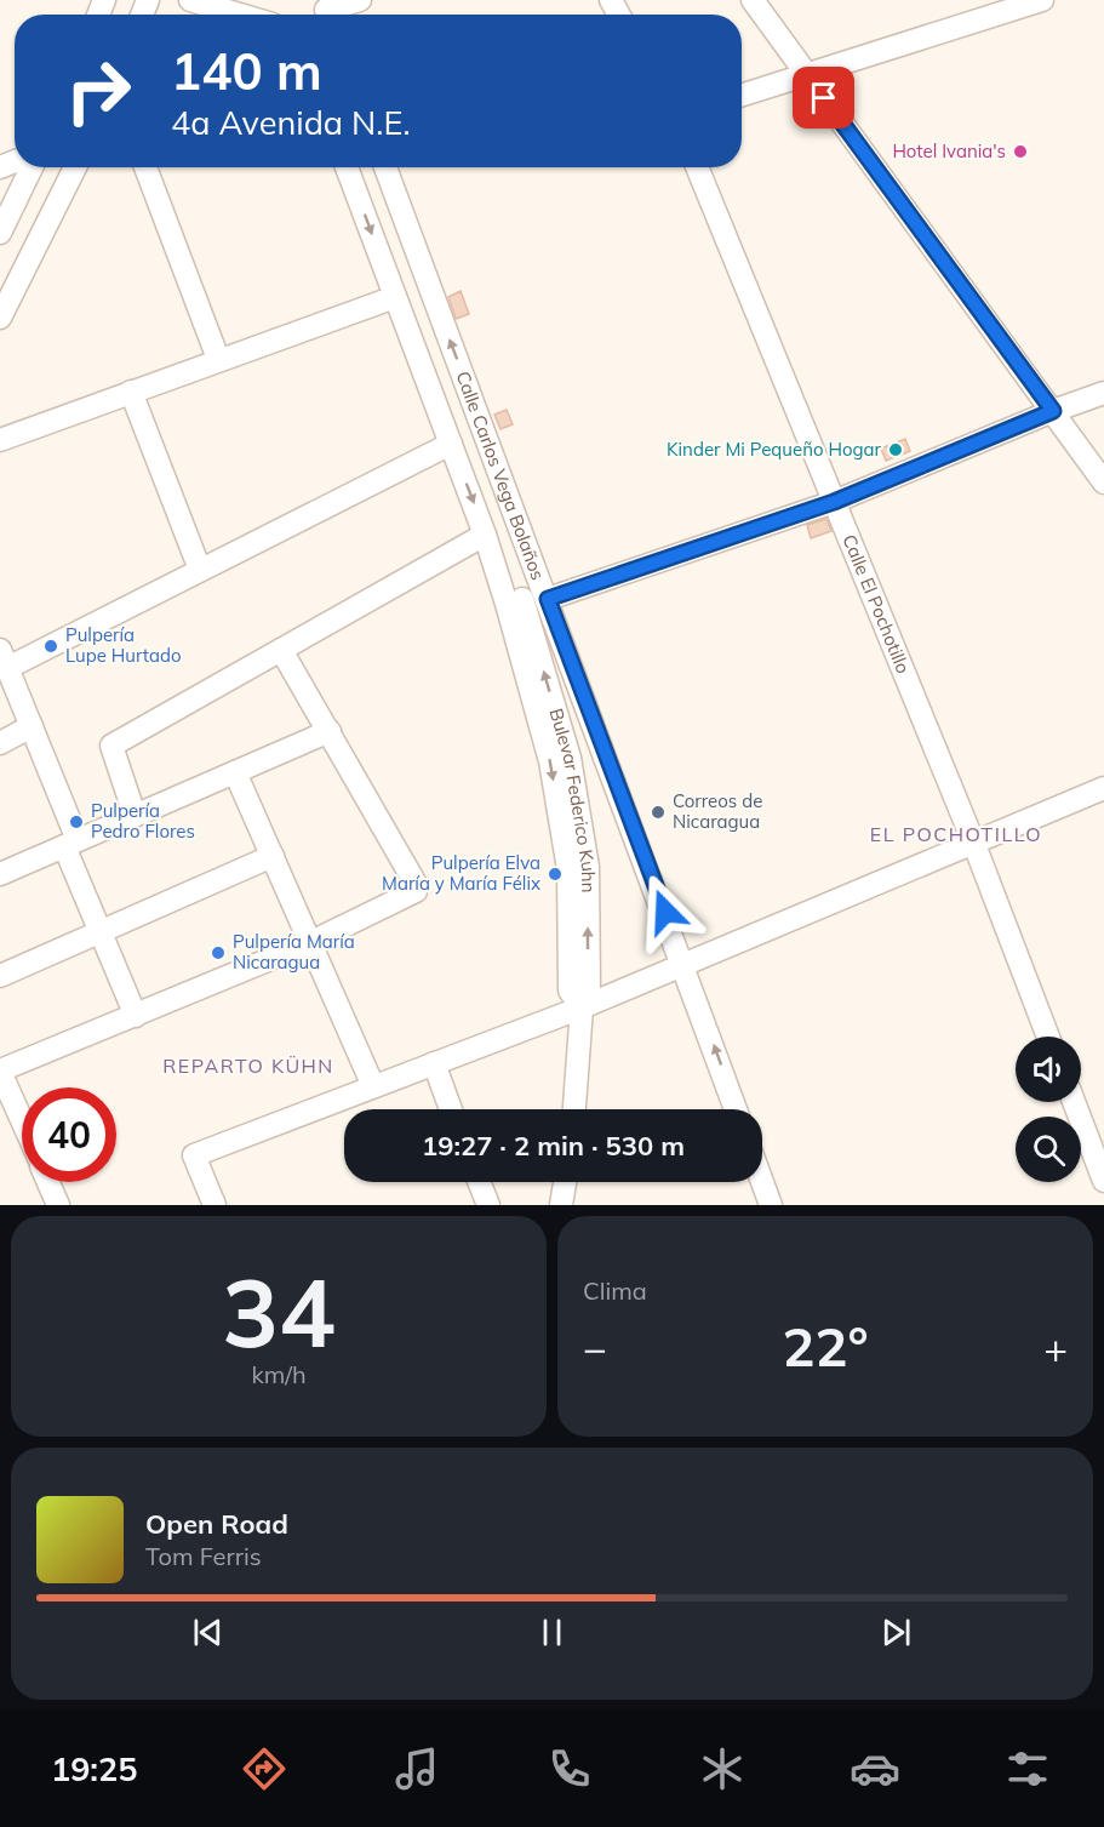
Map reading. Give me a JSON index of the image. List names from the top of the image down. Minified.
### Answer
{"streets":{"street":["Calle Carlos Vega Bolaños","Calle El Pochotillo","Bulevar Federico Kuhn"]},"crossings":[["Calle Carlos Vega Bolaños","Bulevar Federico Kuhn"]],"districts":["EL POCHOTILLO","REPARTO KÜHN"],"places":["Hotel Ivania's","Kinder Mi Pequeño Hogar","Pulpería Lupe Hurtado","Correos de Nicaragua","Pulpería Pedro Flores","Pulpería Elva María y María Félix","Pulpería María Nicaragua"],"page":{"turn":["140 m","4a Avenida N.E."],"limit":"40","trip":"19:27 · 2 min · 530 m","tile":[["34","km/h"],"Clima"],"heat":["−","22°","+"],"song":["Open Road","Tom Ferris"],"tabs":"19:25"}}
